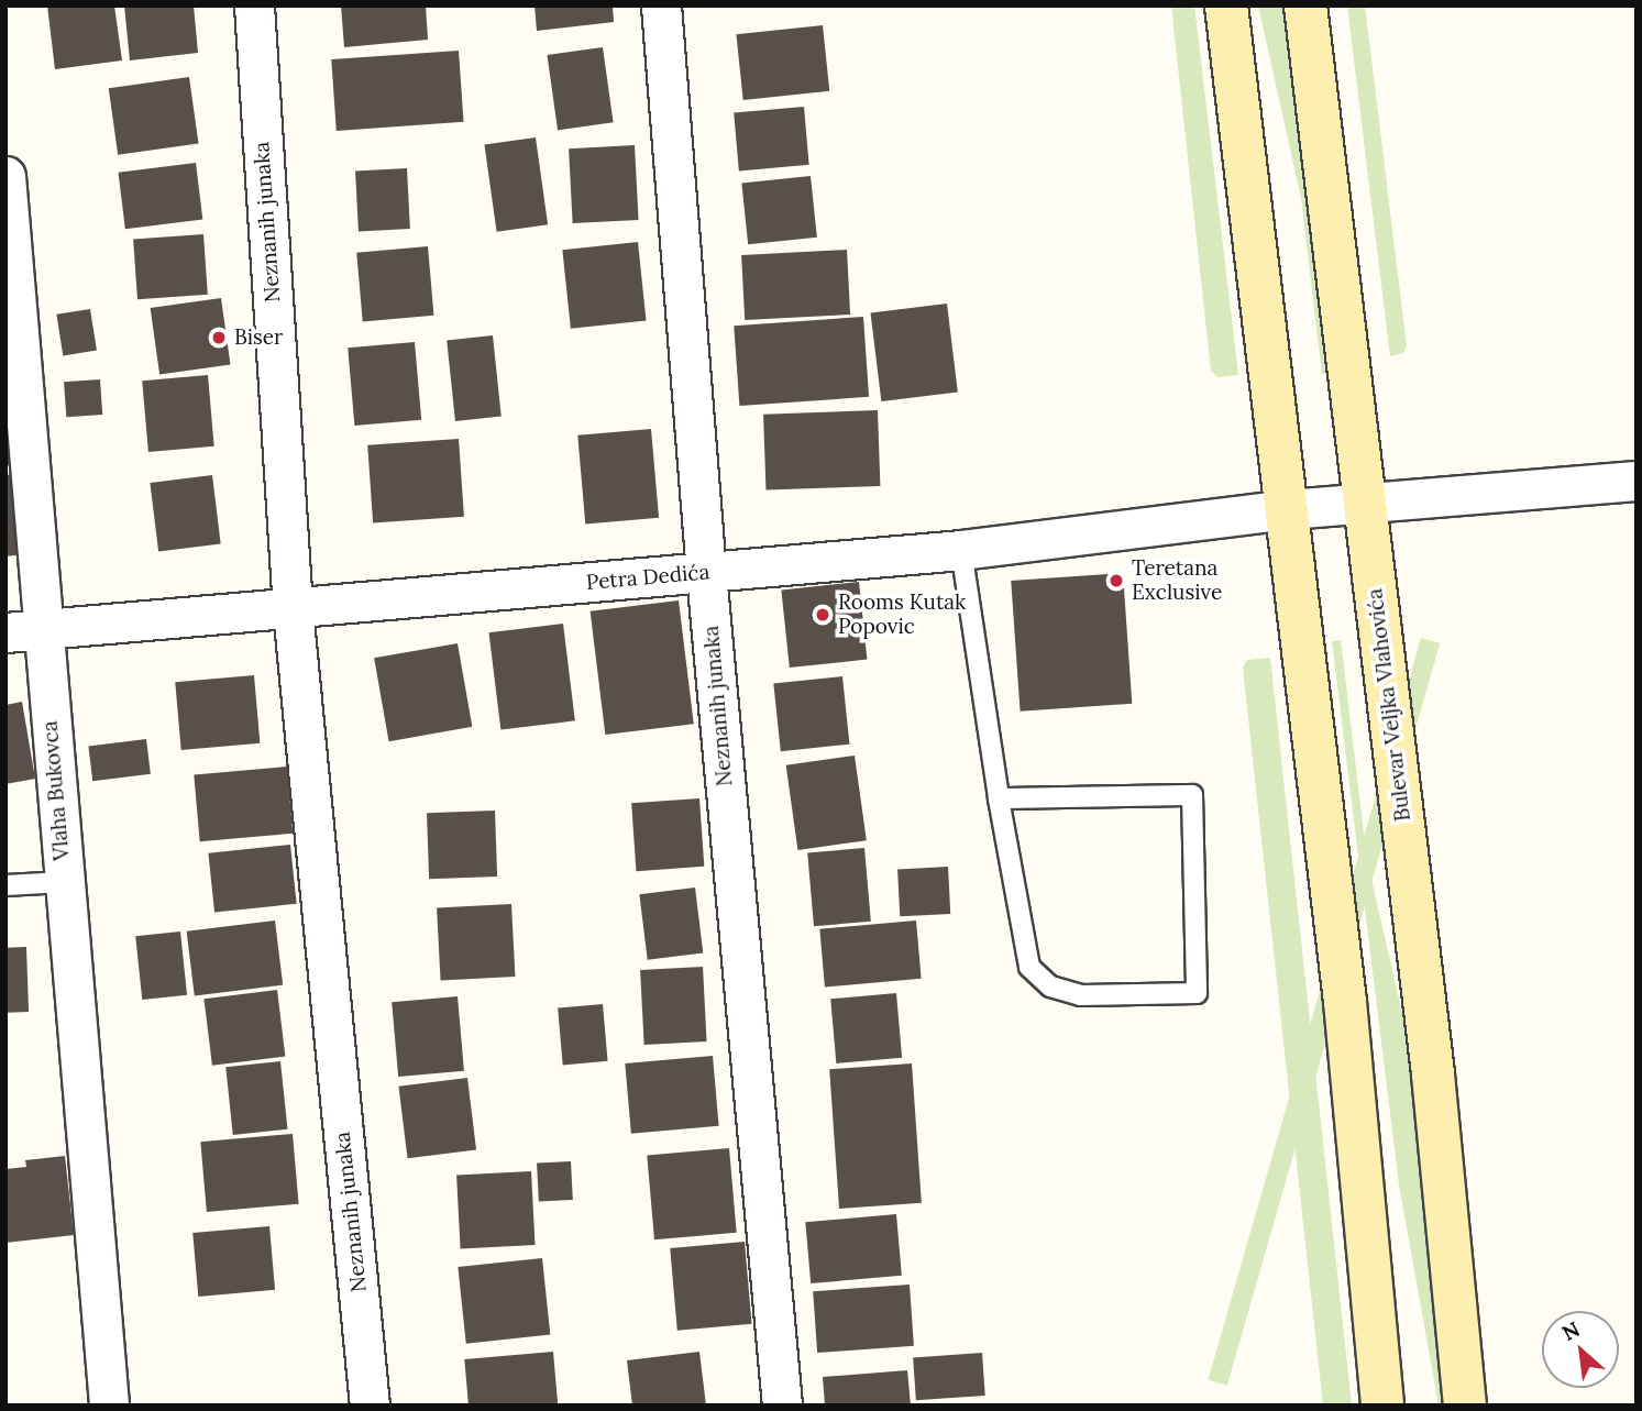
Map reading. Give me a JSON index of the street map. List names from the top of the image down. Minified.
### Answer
{"streets":{"main road":["Bulevar Veljka Vlahovića"],"street":["Neznanih junaka","Petra Dedića","Vlaha Bukovca"]},"crossings":[["Neznanih junaka","Petra Dedića"],["Petra Dedića","Bulevar Veljka Vlahovića"],["Petra Dedića","Vlaha Bukovca"]],"places":["Biser","Teretana Exclusive","Rooms Kutak Popovic"],"north":"top left"}
